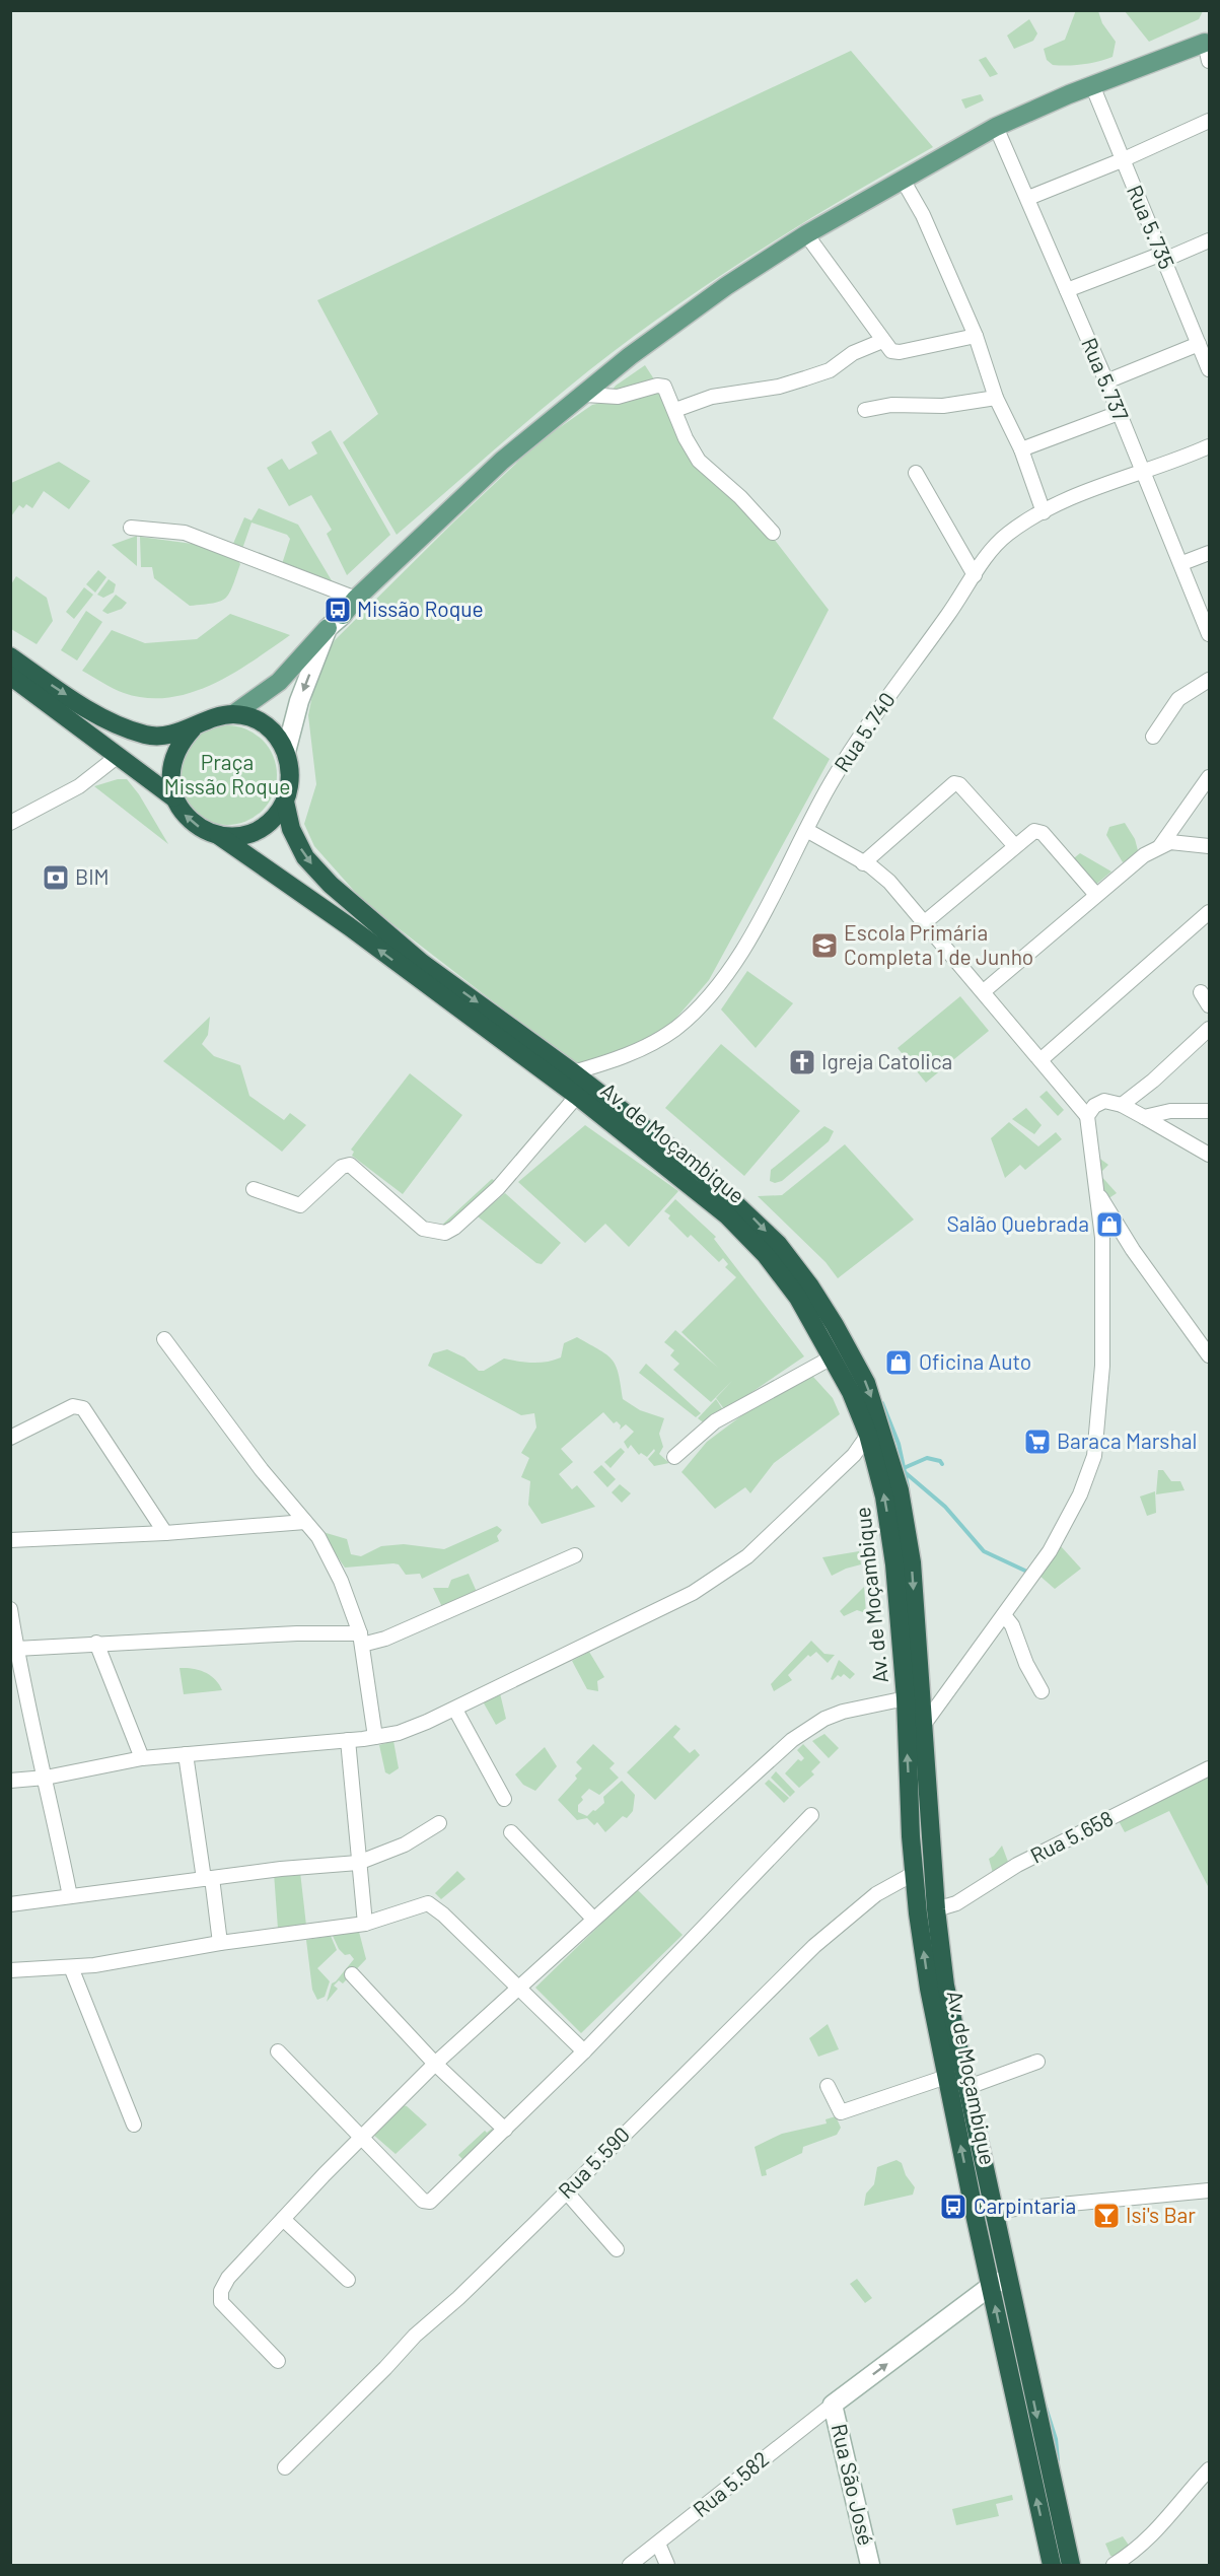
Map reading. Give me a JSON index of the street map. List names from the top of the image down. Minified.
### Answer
{"streets":{"highway":["Av. de Moçambique"],"street":["Rua 5.735","Rua 5.737","Rua 5.740","Rua 5.658","Rua 5.590","Rua 5.582","Rua São José"]},"crossings":[["Rua 5.737","Rua 5.740"],["Rua 5.740","Av. de Moçambique"],["Av. de Moçambique","Rua 5.658"],["Av. de Moçambique","Rua 5.590"],["Rua 5.582","Rua São José"]],"parks":["Praça Missão Roque"],"places":{"bus stop":["Missão Roque","Carpintaria"],"bank":["BIM"],"school or university":["Escola Primária Completa 1 de Junho"],"church":["Igreja Catolica"],"shop":["Salão Quebrada","Oficina Auto"],"supermarket":["Baraca Marshal"],"bar":["Isi's Bar"]}}
